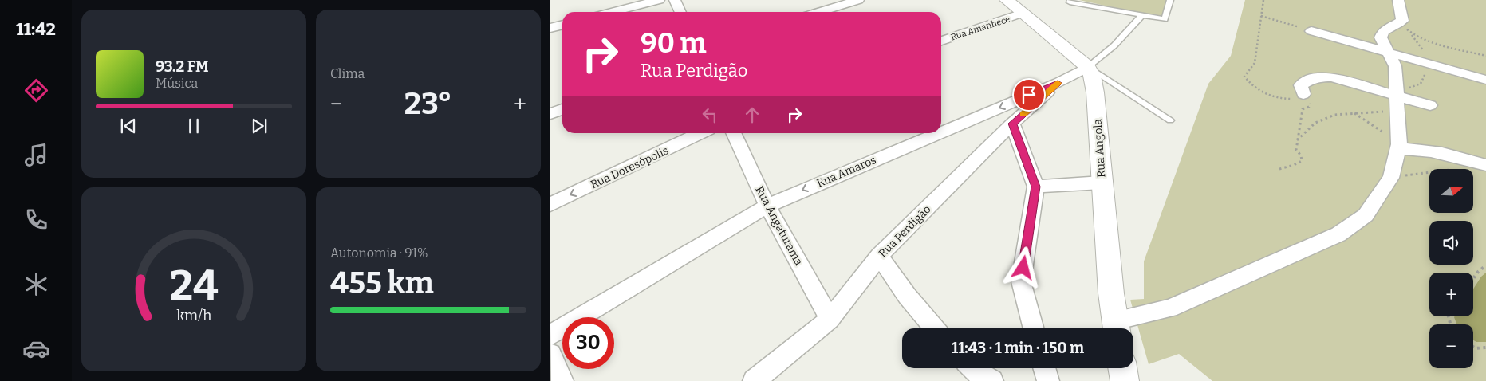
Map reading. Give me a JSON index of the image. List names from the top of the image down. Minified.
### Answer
{"streets":{"street":["Rua Amanhece","Rua Angola","Rua Doresópolis","Rua Amaros","Rua Angaturama","Rua Perdigão"]},"crossings":[["Rua Angola","Rua Amaros"],["Rua Amaros","Rua Angaturama"],["Rua Amaros","Rua Perdigão"],["Rua Angaturama","Rua Perdigão"]],"one_way":["Rua Doresópolis","Rua Amaros"],"north":"right","page":{"tabs":"11:42","tile":["Clima",["Autonomia · 91%","455 km"]],"turn":["90 m","Rua Perdigão"],"song":["93.2 FM","Música"],"heat":["−","23°","+"],"map_buttons":["+","−"],"limit":"30","trip":"11:43 · 1 min · 150 m","gauge":["24","km/h"]}}
